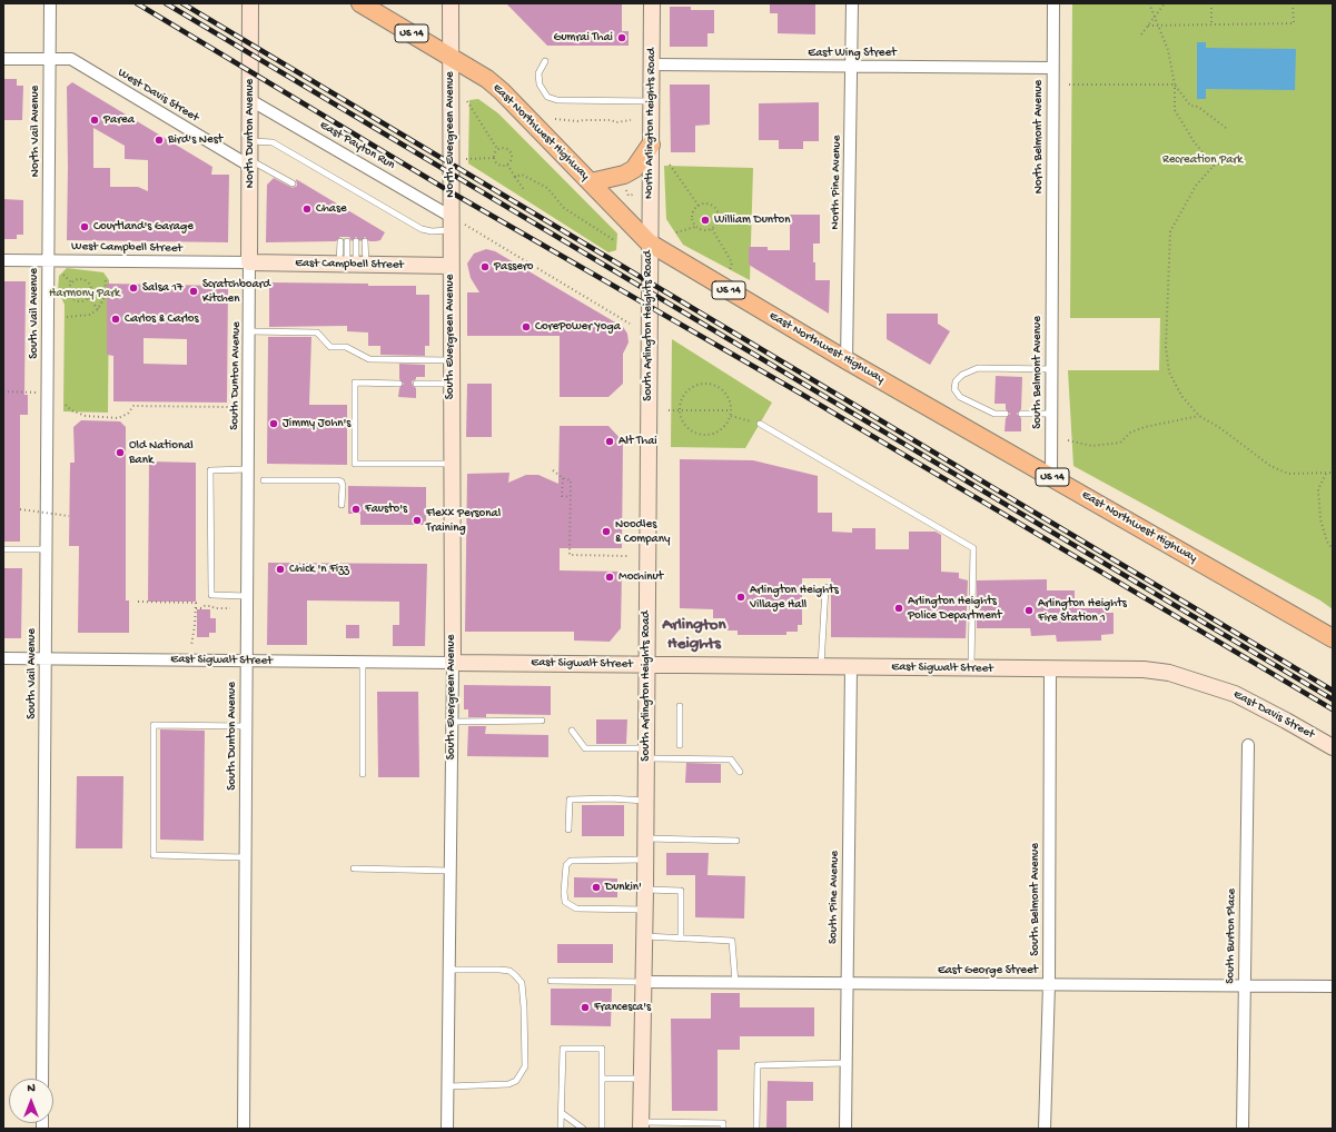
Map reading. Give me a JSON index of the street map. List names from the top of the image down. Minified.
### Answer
{"streets":{"main road":["US 14","East Northwest Highway"],"street":["East Wing Street","West Davis Street","North Arlington Heights Road","North Vail Avenue","North Dunton Avenue","North Evergreen Avenue","North Belmont Avenue","East Payton Run","North Pine Avenue","West Campbell Street","East Campbell Street","South Vail Avenue","South Arlington Heights Road","South Evergreen Avenue","South Belmont Avenue","South Dunton Avenue","East Sigwalt Street","East Davis Street","South Pine Avenue","South Burton Place","East George Street"]},"crossings":[["East Wing Street","North Arlington Heights Road"],["East Wing Street","North Belmont Avenue"],["East Wing Street","North Pine Avenue"],["West Davis Street","North Vail Avenue"],["West Davis Street","North Dunton Avenue"],["North Arlington Heights Road","East Northwest Highway"],["North Arlington Heights Road","South Arlington Heights Road"],["North Vail Avenue","West Campbell Street"],["North Vail Avenue","South Vail Avenue"],["East Northwest Highway","North Evergreen Avenue"],["East Northwest Highway","North Pine Avenue"],["East Northwest Highway","South Arlington Heights Road"],["East Northwest Highway","South Belmont Avenue"],["North Dunton Avenue","East Payton Run"],["North Dunton Avenue","West Campbell Street"],["North Dunton Avenue","East Campbell Street"],["North Dunton Avenue","South Dunton Avenue"],["North Evergreen Avenue","East Payton Run"],["North Evergreen Avenue","East Campbell Street"],["North Evergreen Avenue","South Evergreen Avenue"],["North Belmont Avenue","South Belmont Avenue"],["West Campbell Street","East Campbell Street"],["West Campbell Street","South Vail Avenue"],["West Campbell Street","South Dunton Avenue"],["East Campbell Street","South Evergreen Avenue"],["East Campbell Street","South Dunton Avenue"],["South Vail Avenue","East Sigwalt Street"],["South Arlington Heights Road","East Sigwalt Street"],["South Arlington Heights Road","East George Street"],["South Evergreen Avenue","East Sigwalt Street"],["South Belmont Avenue","East Sigwalt Street"],["South Belmont Avenue","East George Street"],["South Dunton Avenue","East Sigwalt Street"],["East Sigwalt Street","East Davis Street"],["East Sigwalt Street","South Pine Avenue"],["South Pine Avenue","East George Street"],["South Burton Place","East George Street"]],"districts":["Arlington Heights"],"parks":["Recreation Park","Harmony Park"],"places":["Gumrai Thai","Parea","Bird's Nest","Chase","William Dunton","Courtland's Garage","Passero","Salsa 17","Scratchboard Kitchen","Carlos & Carlos","CorePower Yoga","Jimmy John's","Alt Thai","Old National Bank","Fausto's","Flexx Personal Training","Noodles & Company","Chick 'n Fizz","Mochinut","Arlington Heights Village Hall","Arlington Heights Police Department","Arlington Heights Fire Station 1","Dunkin'","Francesca's"],"north":"top"}
